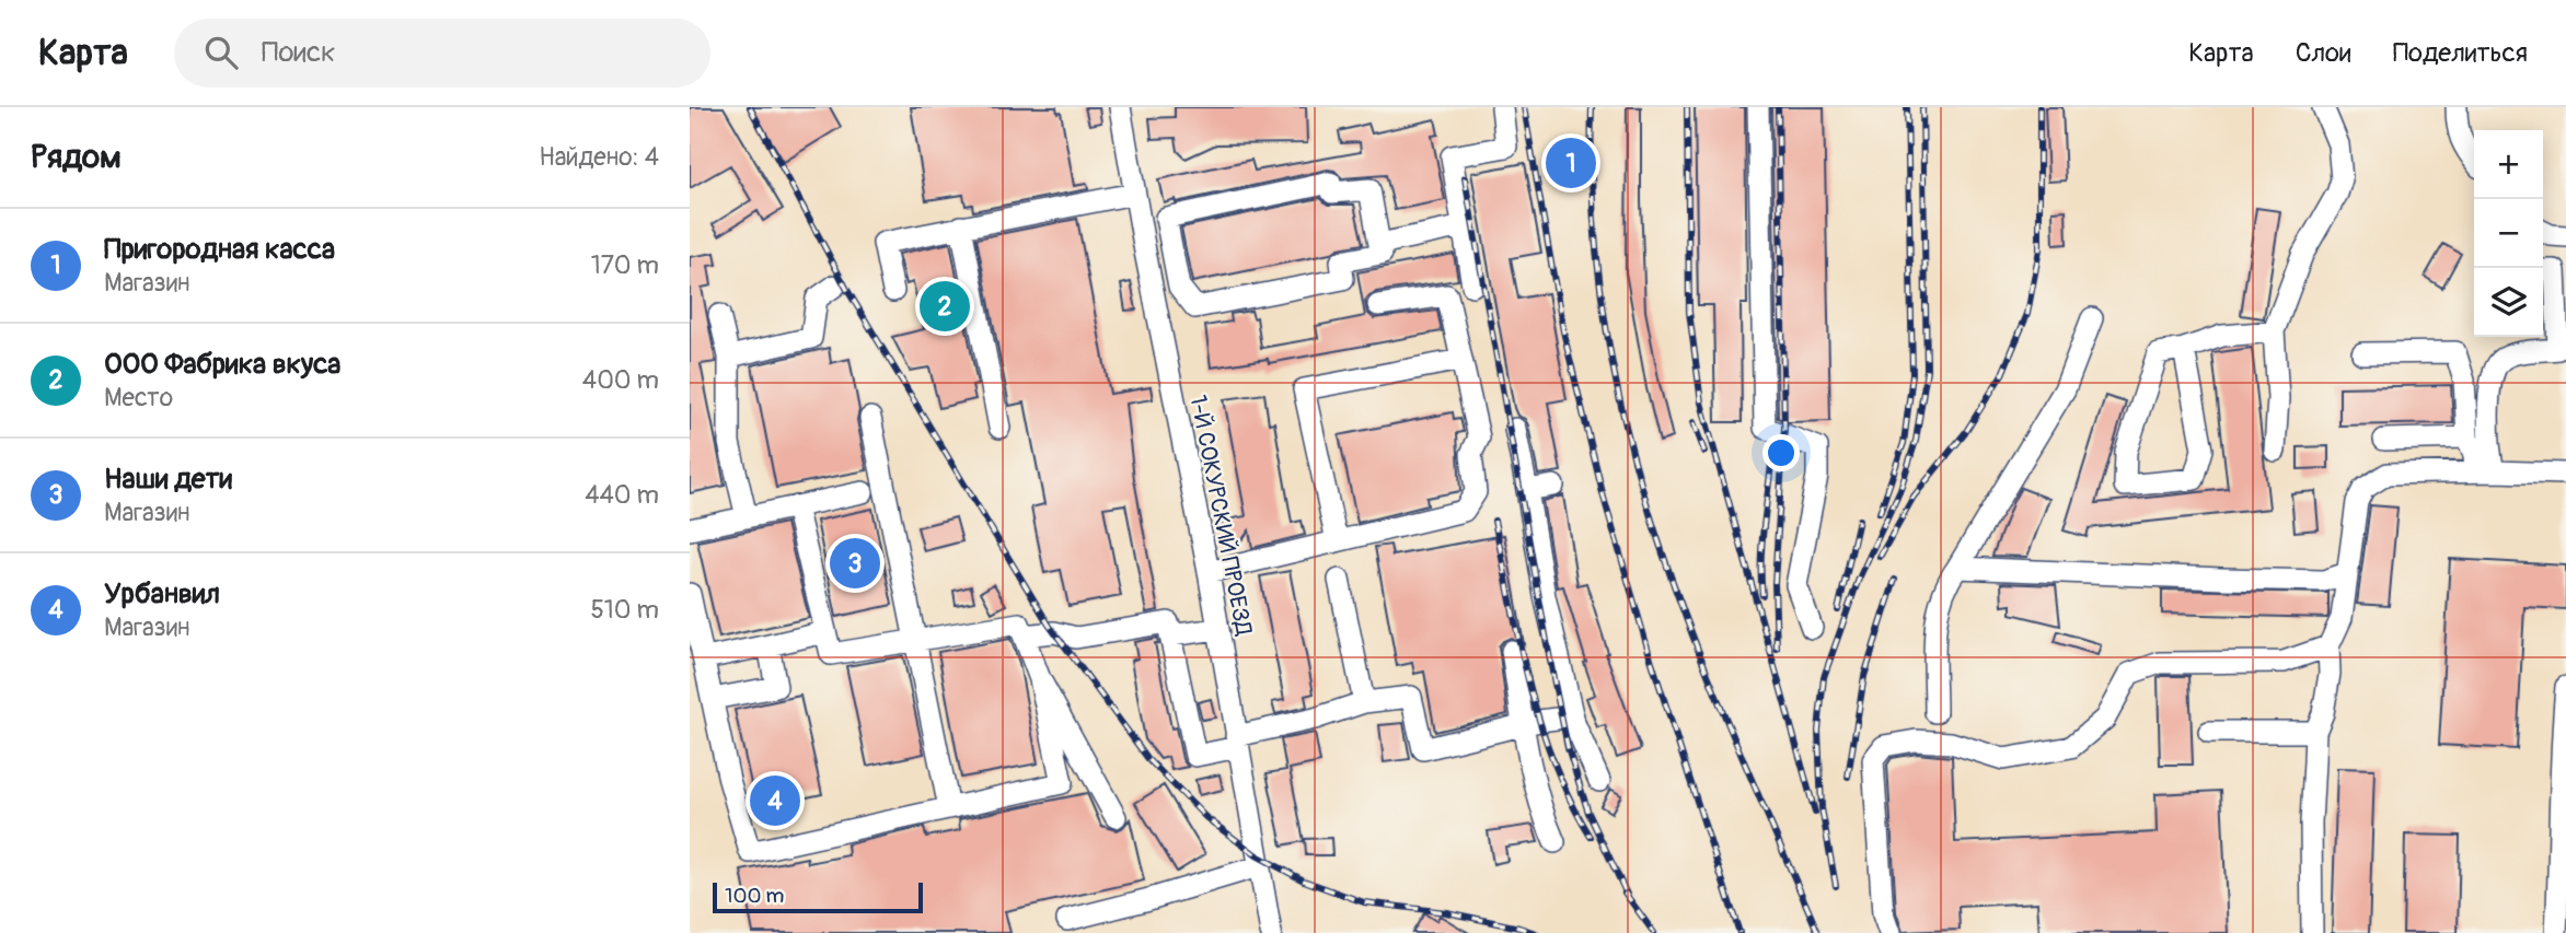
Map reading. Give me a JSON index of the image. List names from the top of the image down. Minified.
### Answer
{"streets":{"street":["1-Й СОКУРСКИЙ ПРОЕЗД"]},"scale_bar":"100 m","page":{"header":"Карта","search":"Поиск","nav":["Карта","Слои","Поделиться"],"heading":["Рядом","Найдено: 4"],"map_buttons":["+","−"],"pins":["1","2","3","4"],"list":[{"mark":"1","name":"Пригородная касса","note":"Магазин","value":"170 m"},{"mark":"2","name":"ООО Фабрика вкуса","note":"Место","value":"400 m"},{"mark":"3","name":"Наши дети","note":"Магазин","value":"440 m"},{"mark":"4","name":"Урбанвил","note":"Магазин","value":"510 m"}],"scale":"100 m"}}
